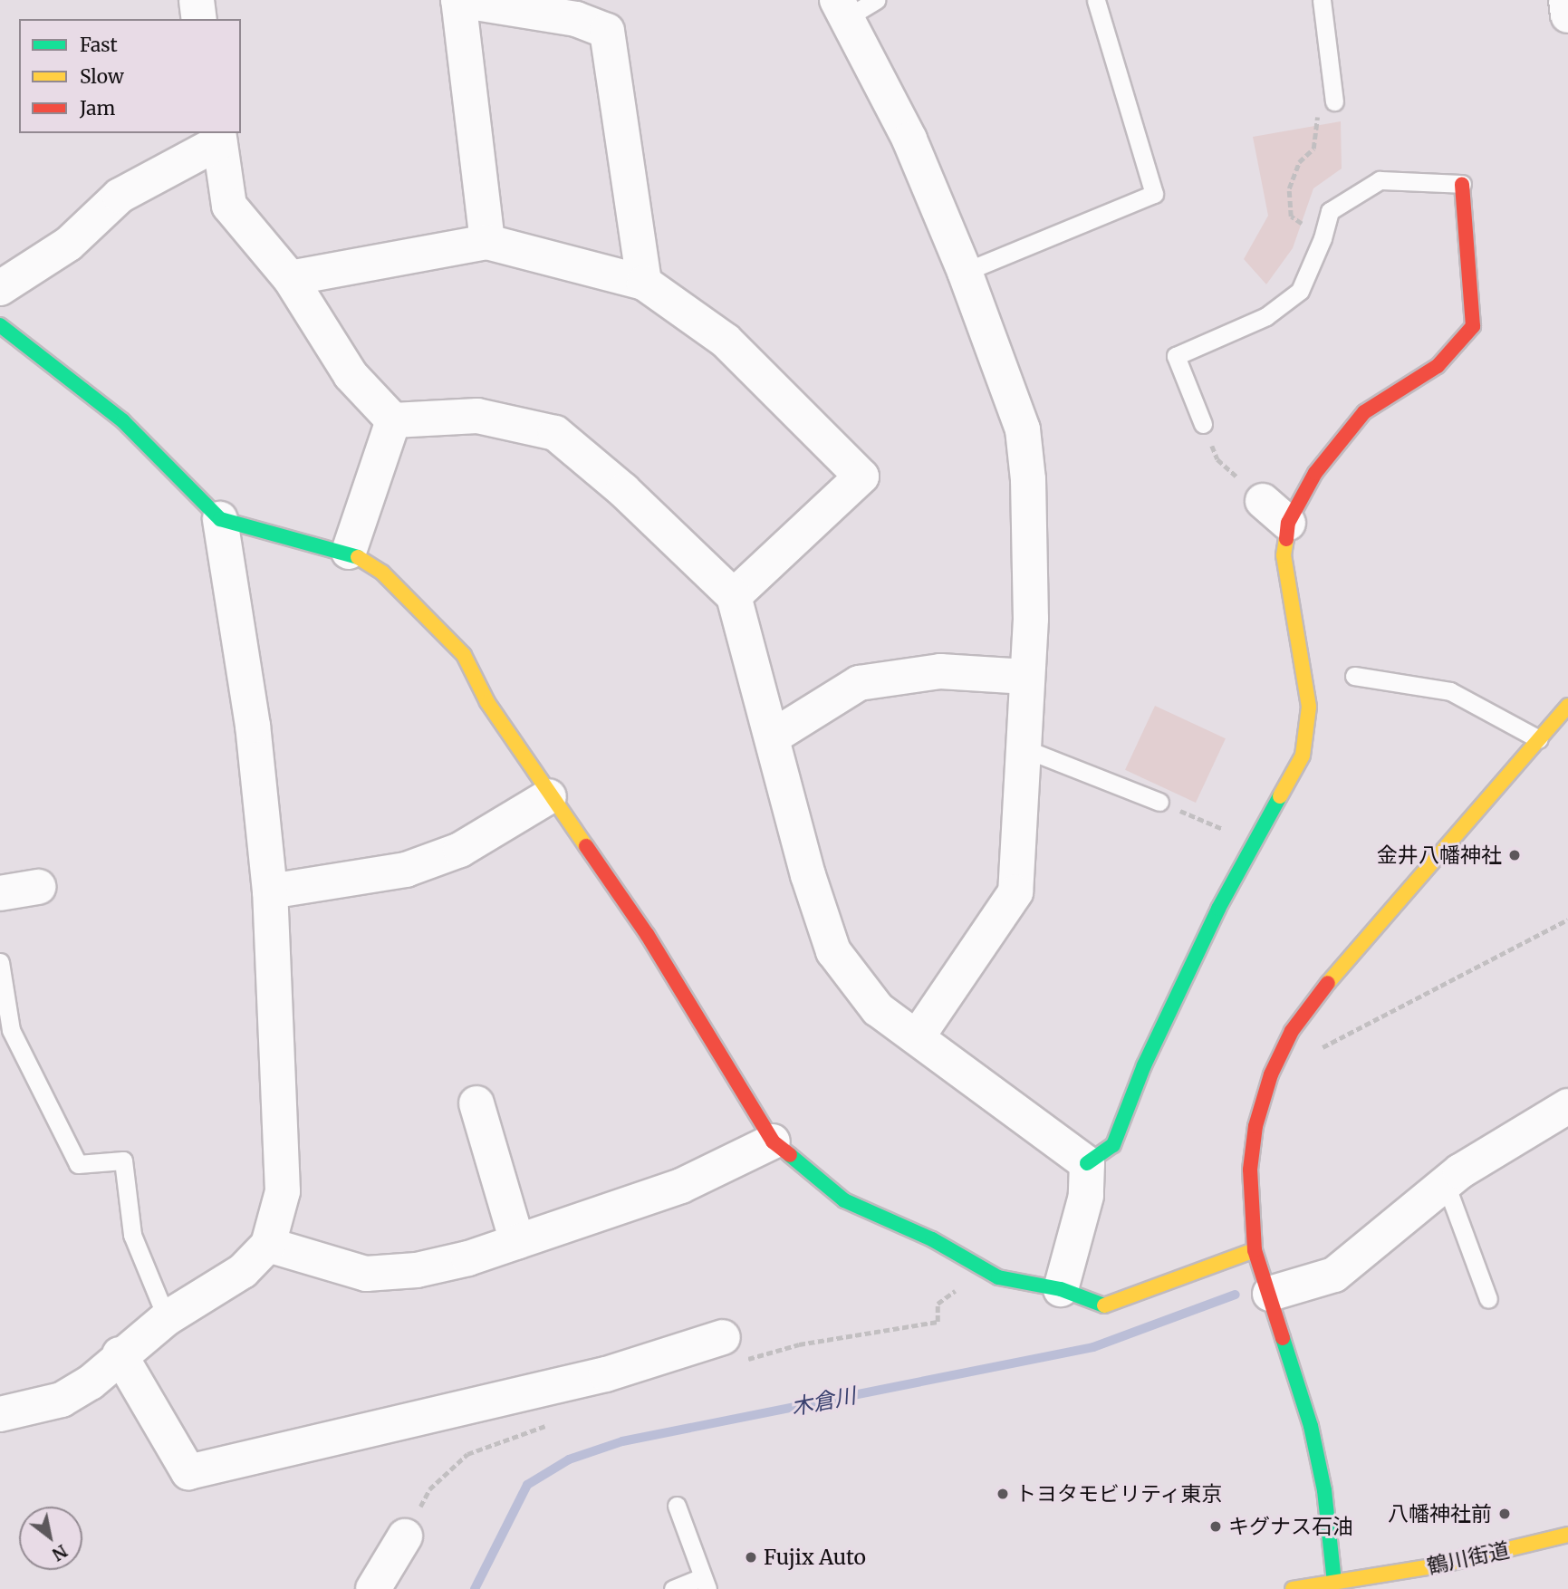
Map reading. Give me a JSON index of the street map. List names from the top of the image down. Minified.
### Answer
{"streets":{"street":["鶴川街道"]},"water":["木倉川"],"places":["金井八幡神社","トヨタモビリティ東京","八幡神社前","キグナス石油","Fujix Auto"],"legend":["Fast","Slow","Jam"],"north":"bottom right"}
